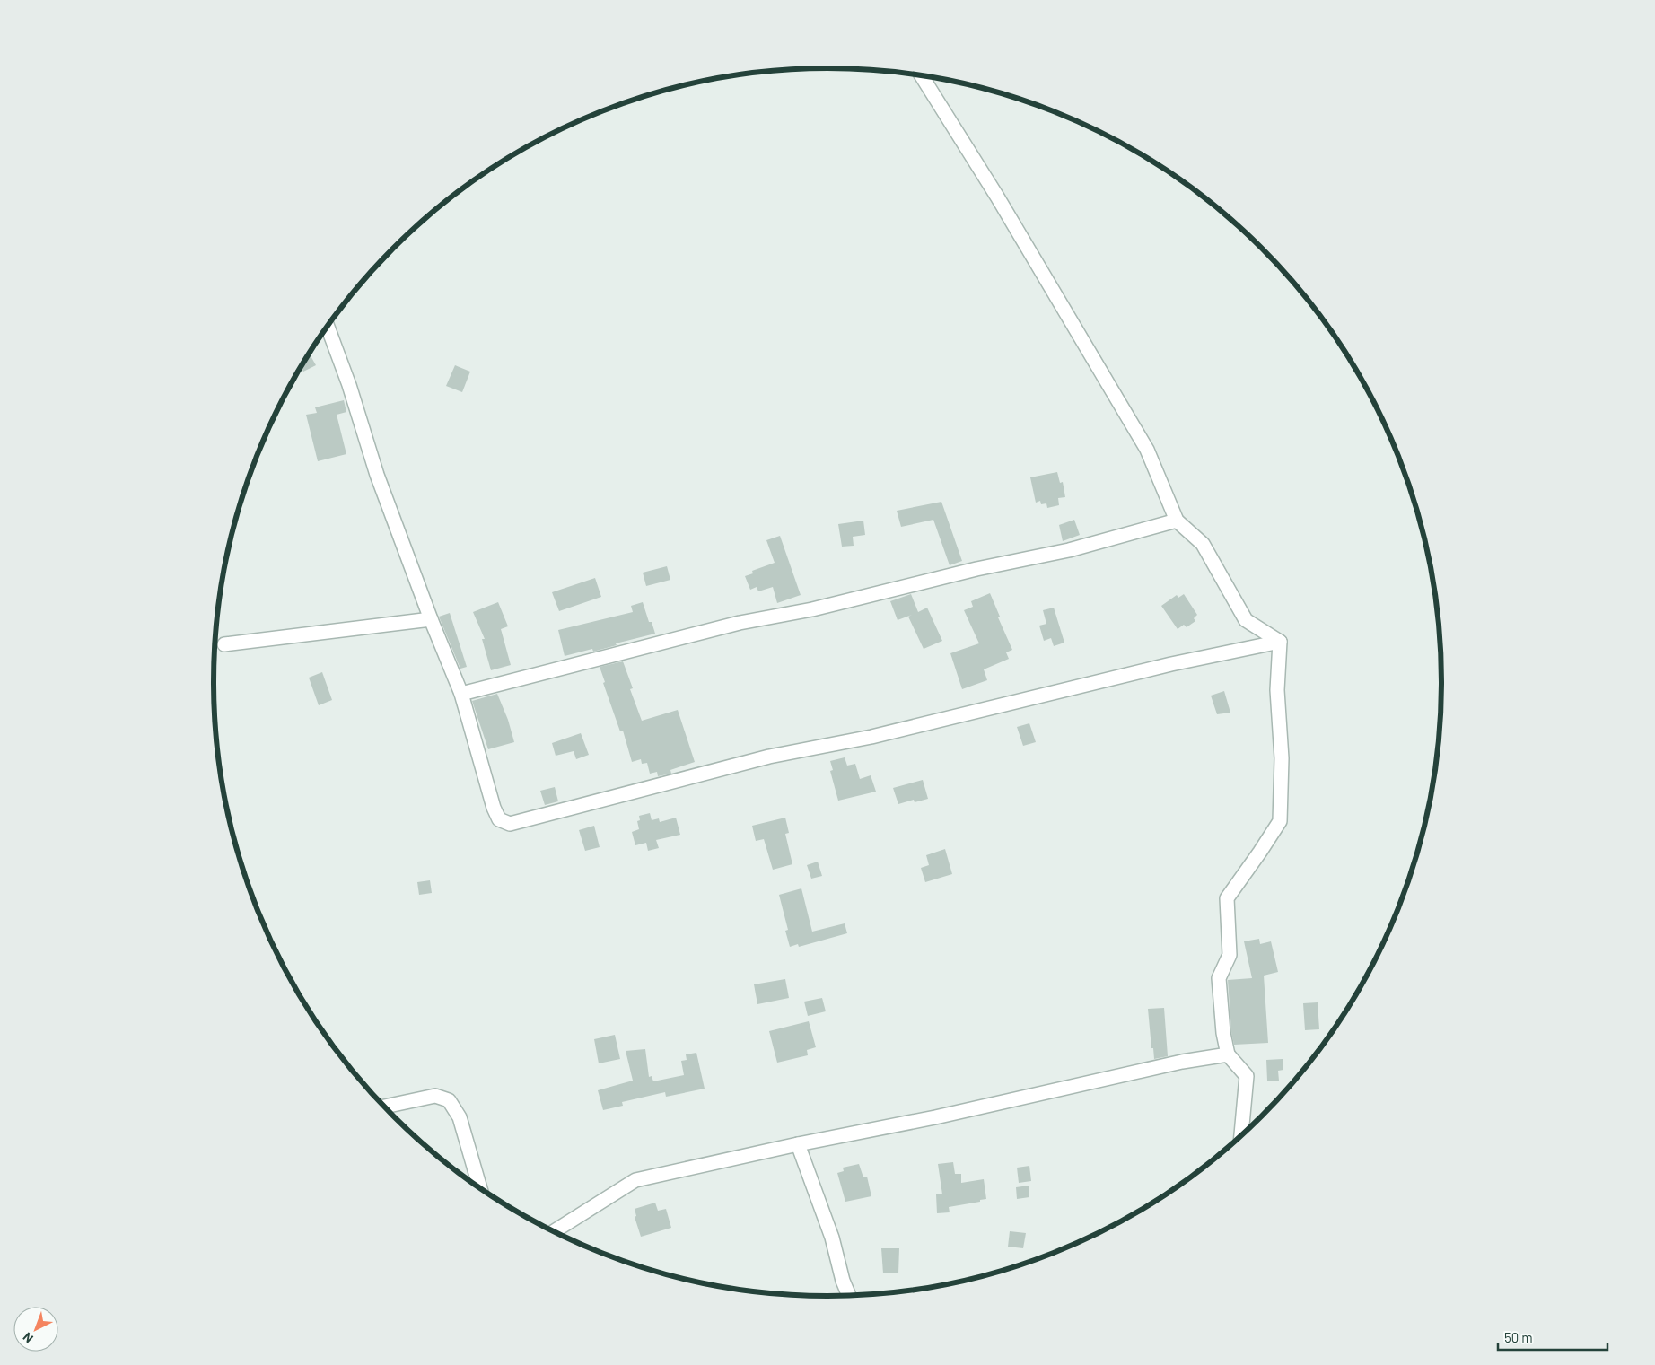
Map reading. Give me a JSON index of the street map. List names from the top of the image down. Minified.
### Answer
{"scale_bar":"50 m","north":"bottom left"}
